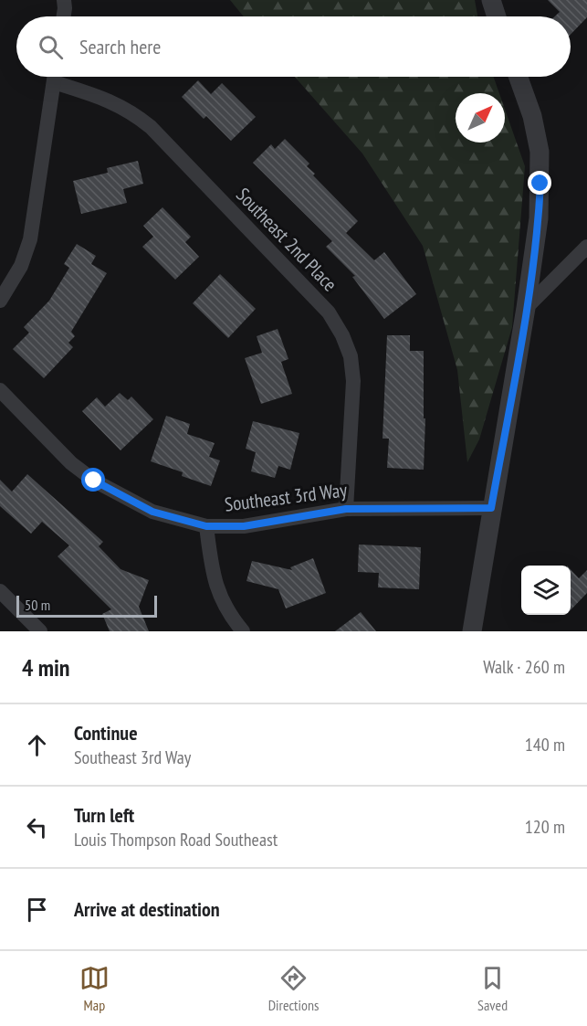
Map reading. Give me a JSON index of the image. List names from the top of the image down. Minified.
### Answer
{"streets":{"street":["Southeast 2nd Place","Southeast 3rd Way"]},"crossings":[["Southeast 2nd Place","Southeast 3rd Way"]],"scale_bar":"50 m","north":"top right","page":{"search":"Search here","scale":"50 m","heading":["4 min","Walk · 260 m"],"list":[["Continue","Southeast 3rd Way","140 m"],["Turn left","Louis Thompson Road Southeast","120 m"],"Arrive at destination"],"nav":["Map","Directions","Saved"]}}
